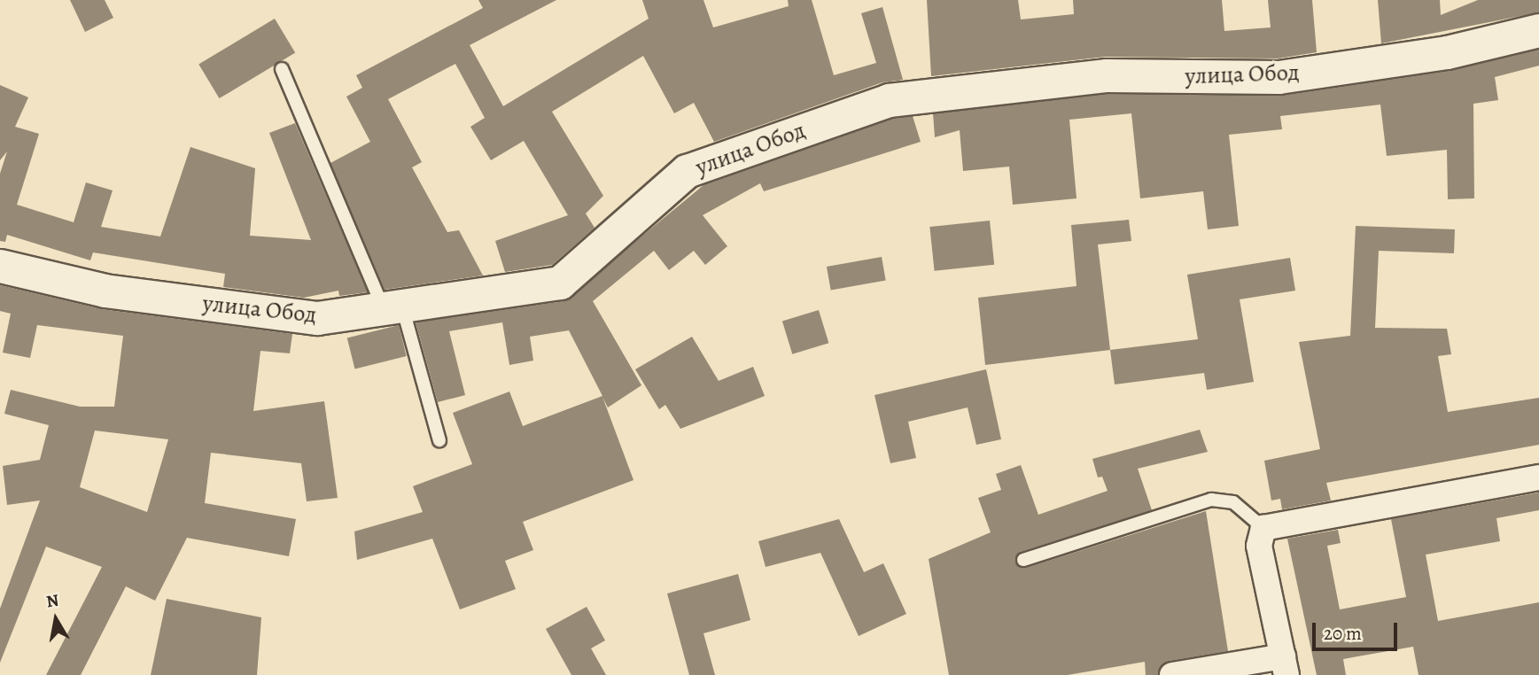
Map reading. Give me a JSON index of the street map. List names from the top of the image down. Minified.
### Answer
{"streets":{"street":["улица Обод"]},"scale_bar":"20 m","north":"top"}
